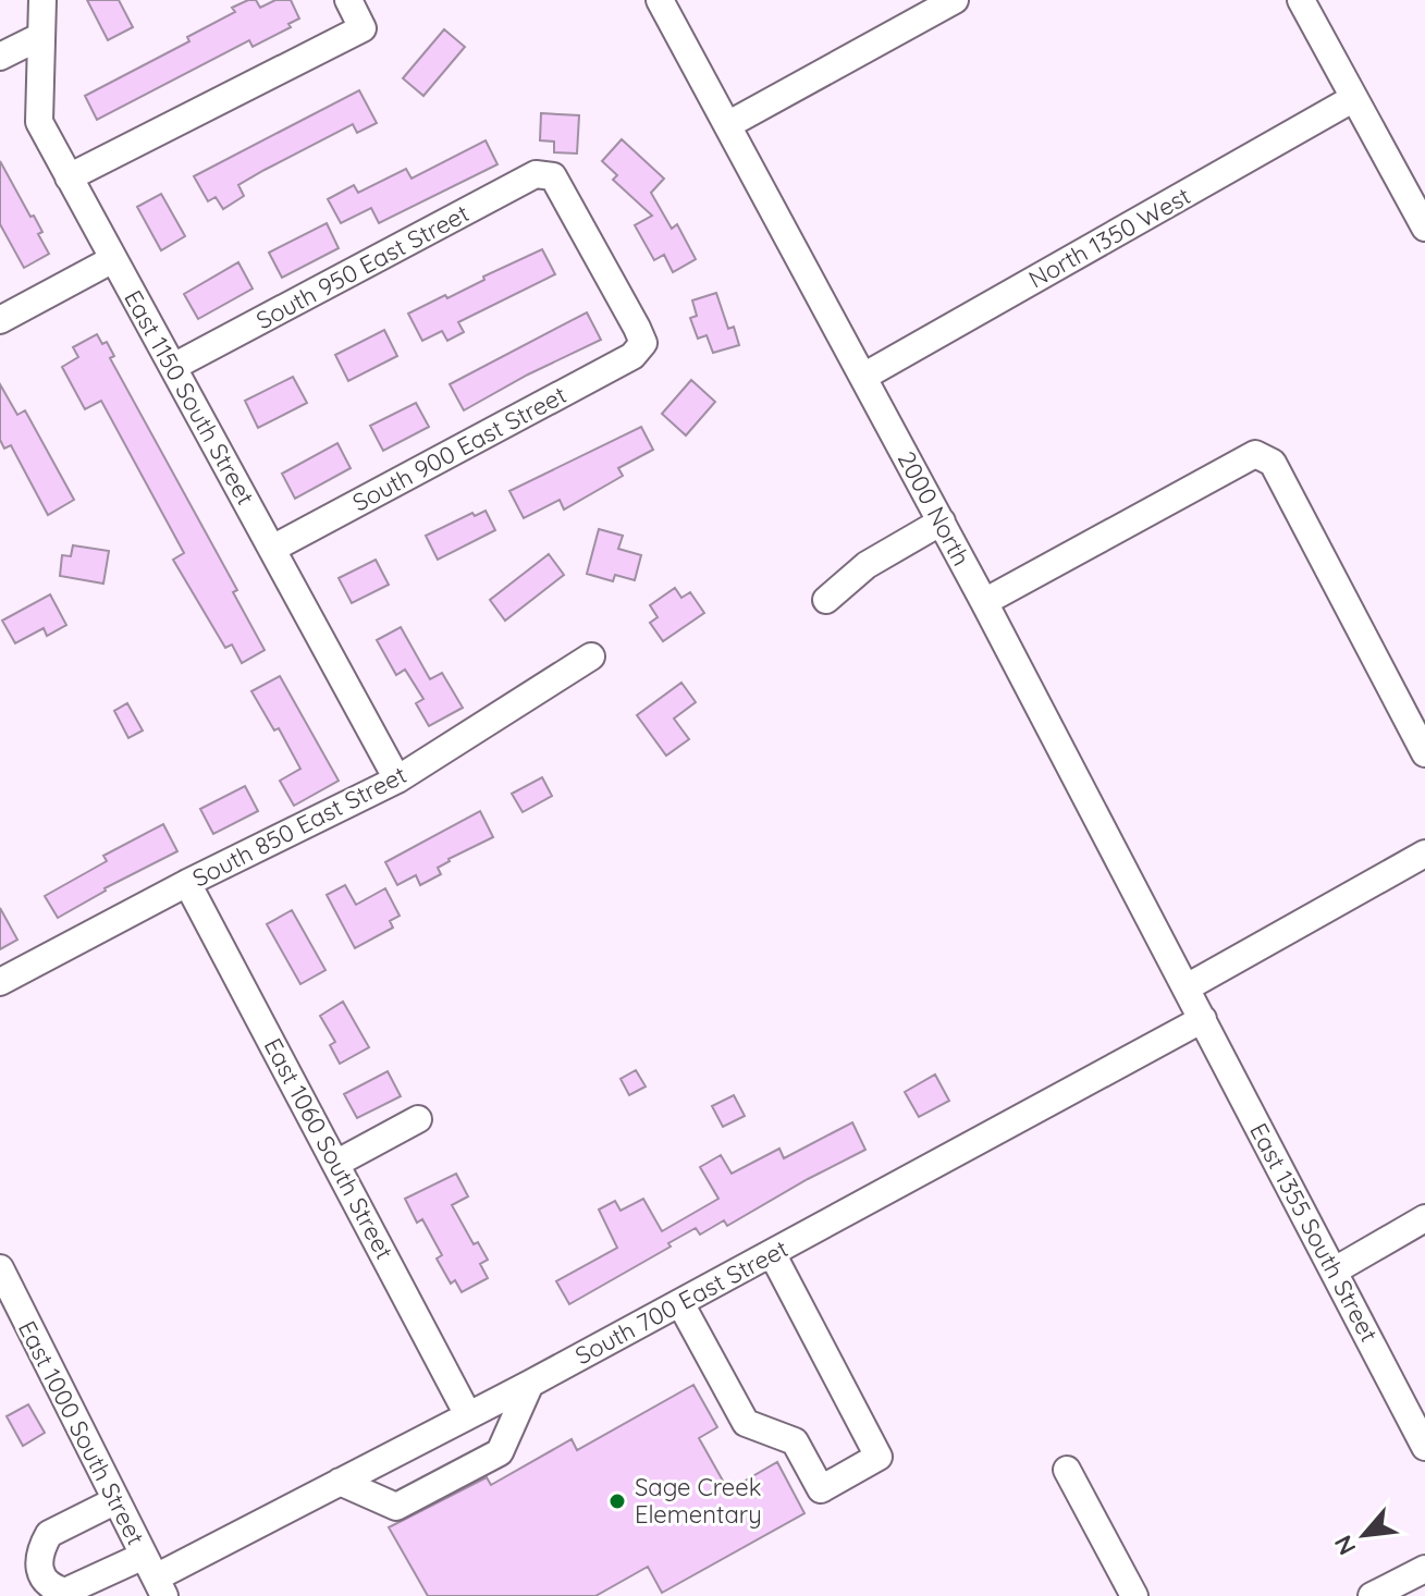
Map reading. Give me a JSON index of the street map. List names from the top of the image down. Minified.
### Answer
{"streets":{"street":["North 1350 West","South 950 East Street","East 1150 South Street","South 900 East Street","2000 North","South 850 East Street","East 1060 South Street","East 1355 South Street","South 700 East Street","East 1000 South Street"]},"crossings":[["North 1350 West","2000 North"],["South 950 East Street","East 1150 South Street"],["South 950 East Street","South 900 East Street"],["East 1150 South Street","South 900 East Street"],["East 1150 South Street","South 850 East Street"],["2000 North","East 1355 South Street"],["2000 North","South 700 East Street"],["South 850 East Street","East 1060 South Street"],["East 1060 South Street","South 700 East Street"],["East 1355 South Street","South 700 East Street"],["South 700 East Street","East 1000 South Street"]],"places":["Sage Creek Elementary"],"north":"bottom left"}
